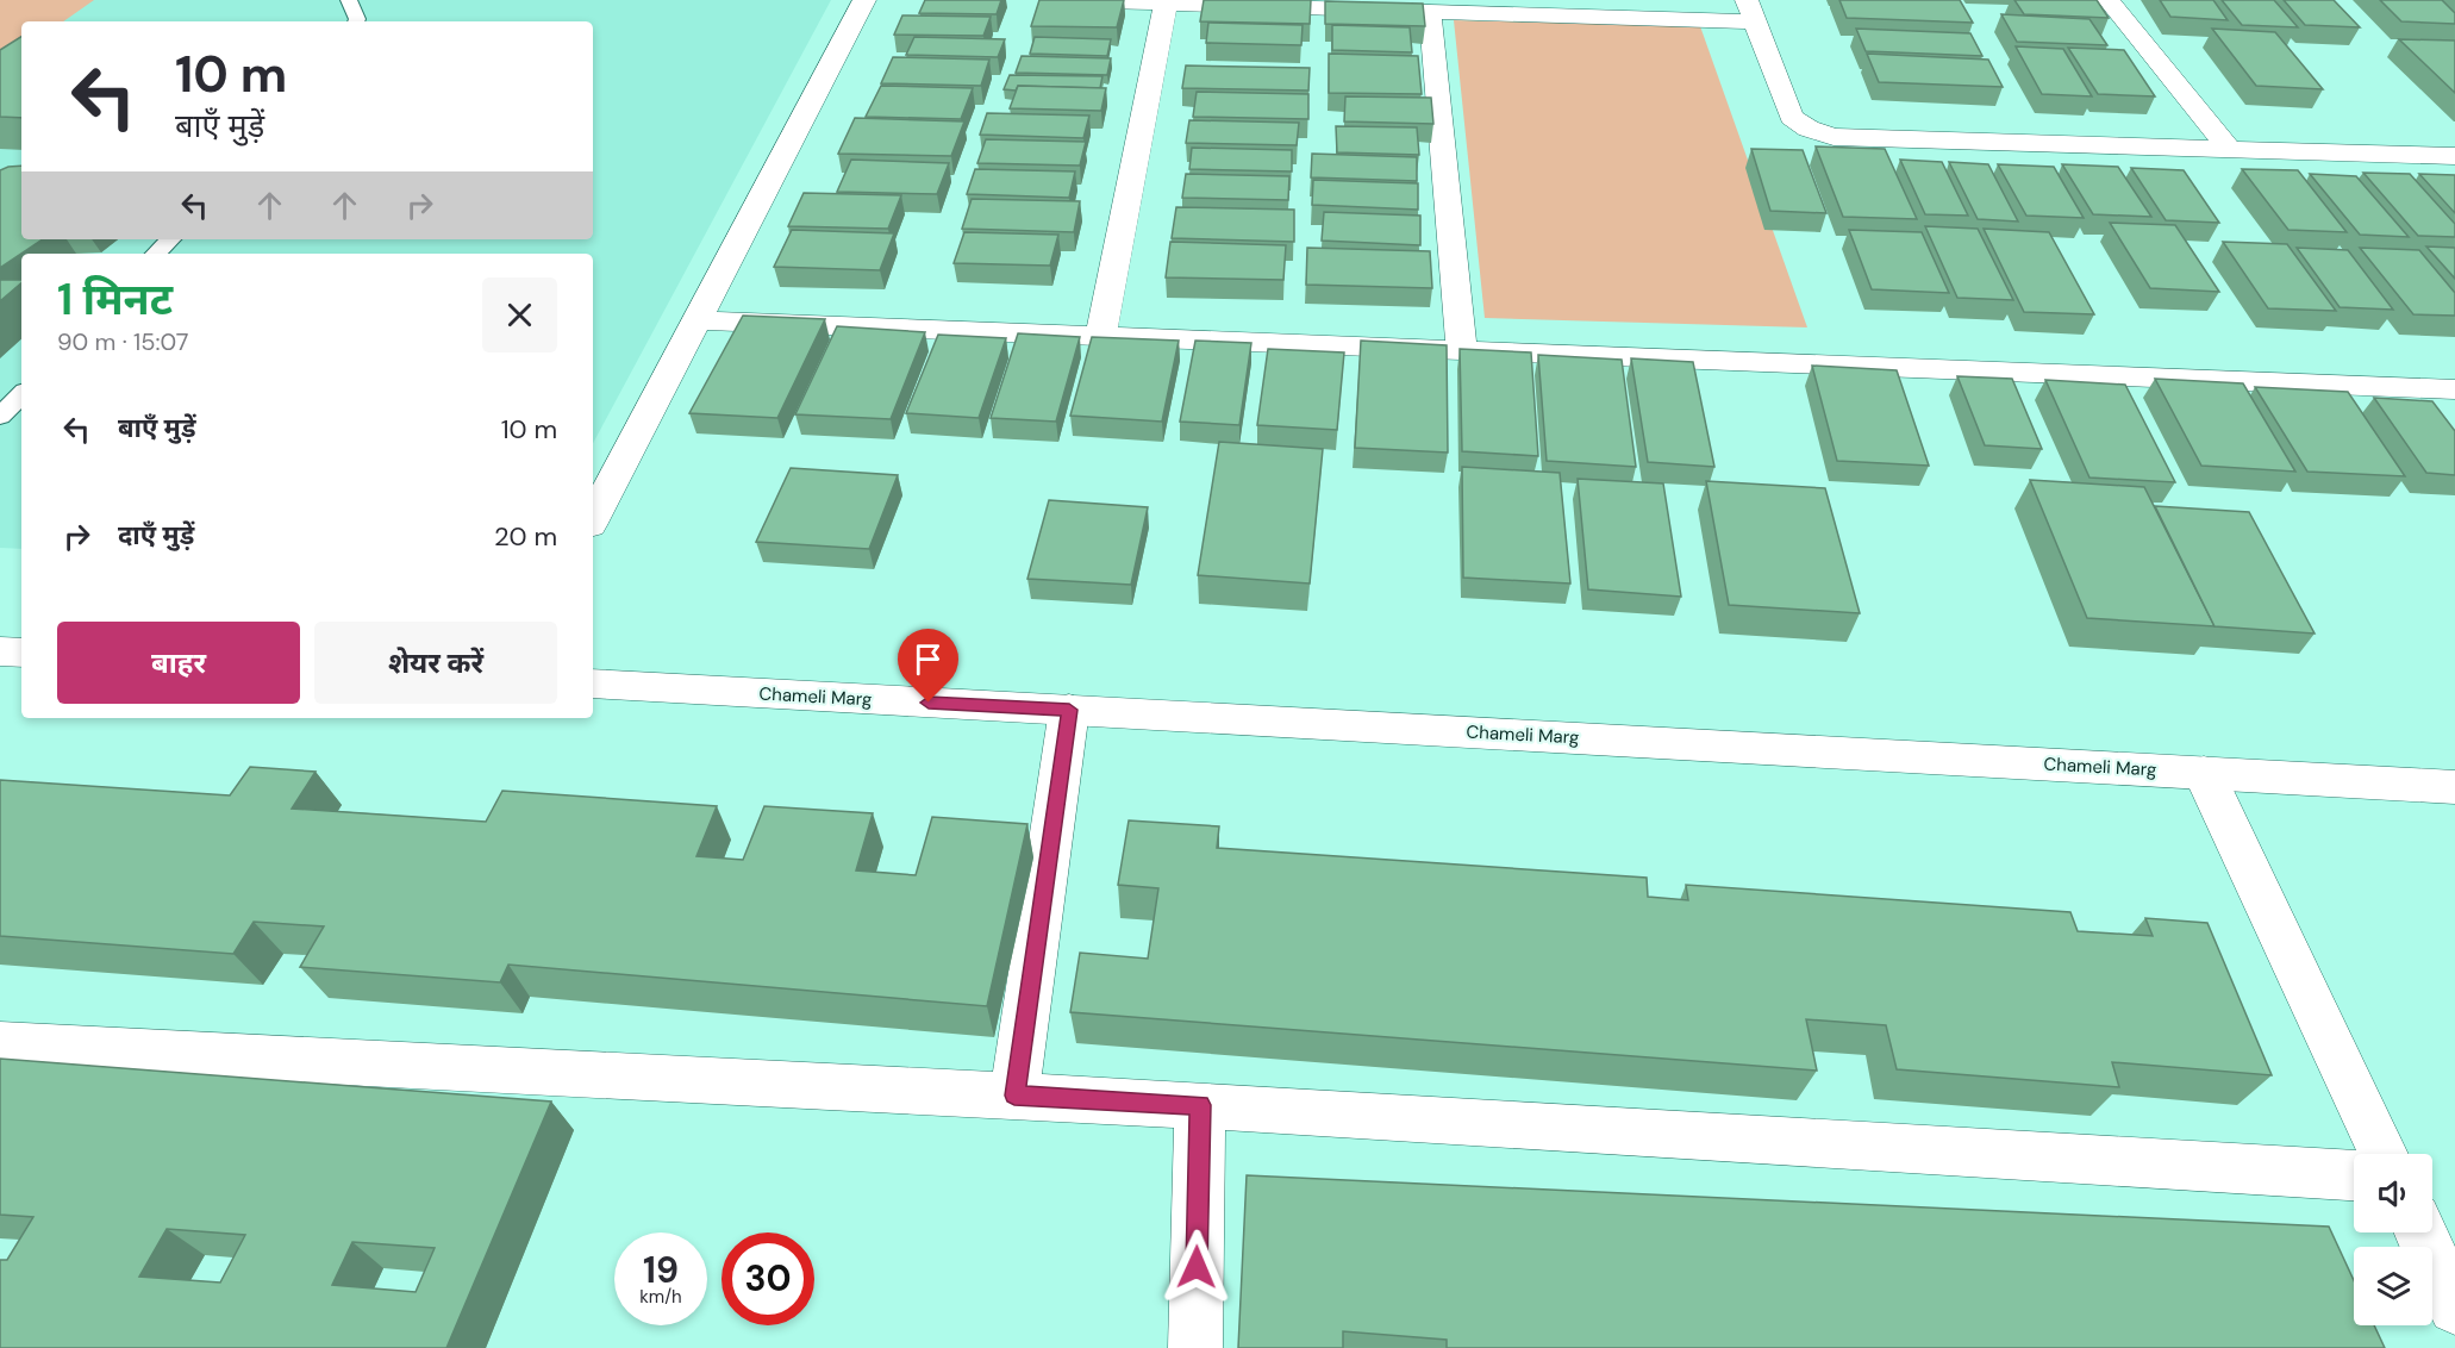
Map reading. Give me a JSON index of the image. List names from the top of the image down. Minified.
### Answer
{"streets":{"street":["Chameli Marg"]},"page":{"turn":["10 m","बाएँ मुड़ें"],"heading":["1 मिनट","90 m · 15:07"],"list":[{"name":"बाएँ मुड़ें","value":"10 m"},{"name":"दाएँ मुड़ें","value":"20 m"}],"buttons":["बाहर","शेयर करें"],"speed":"19 km/h","limit":"30"}}
